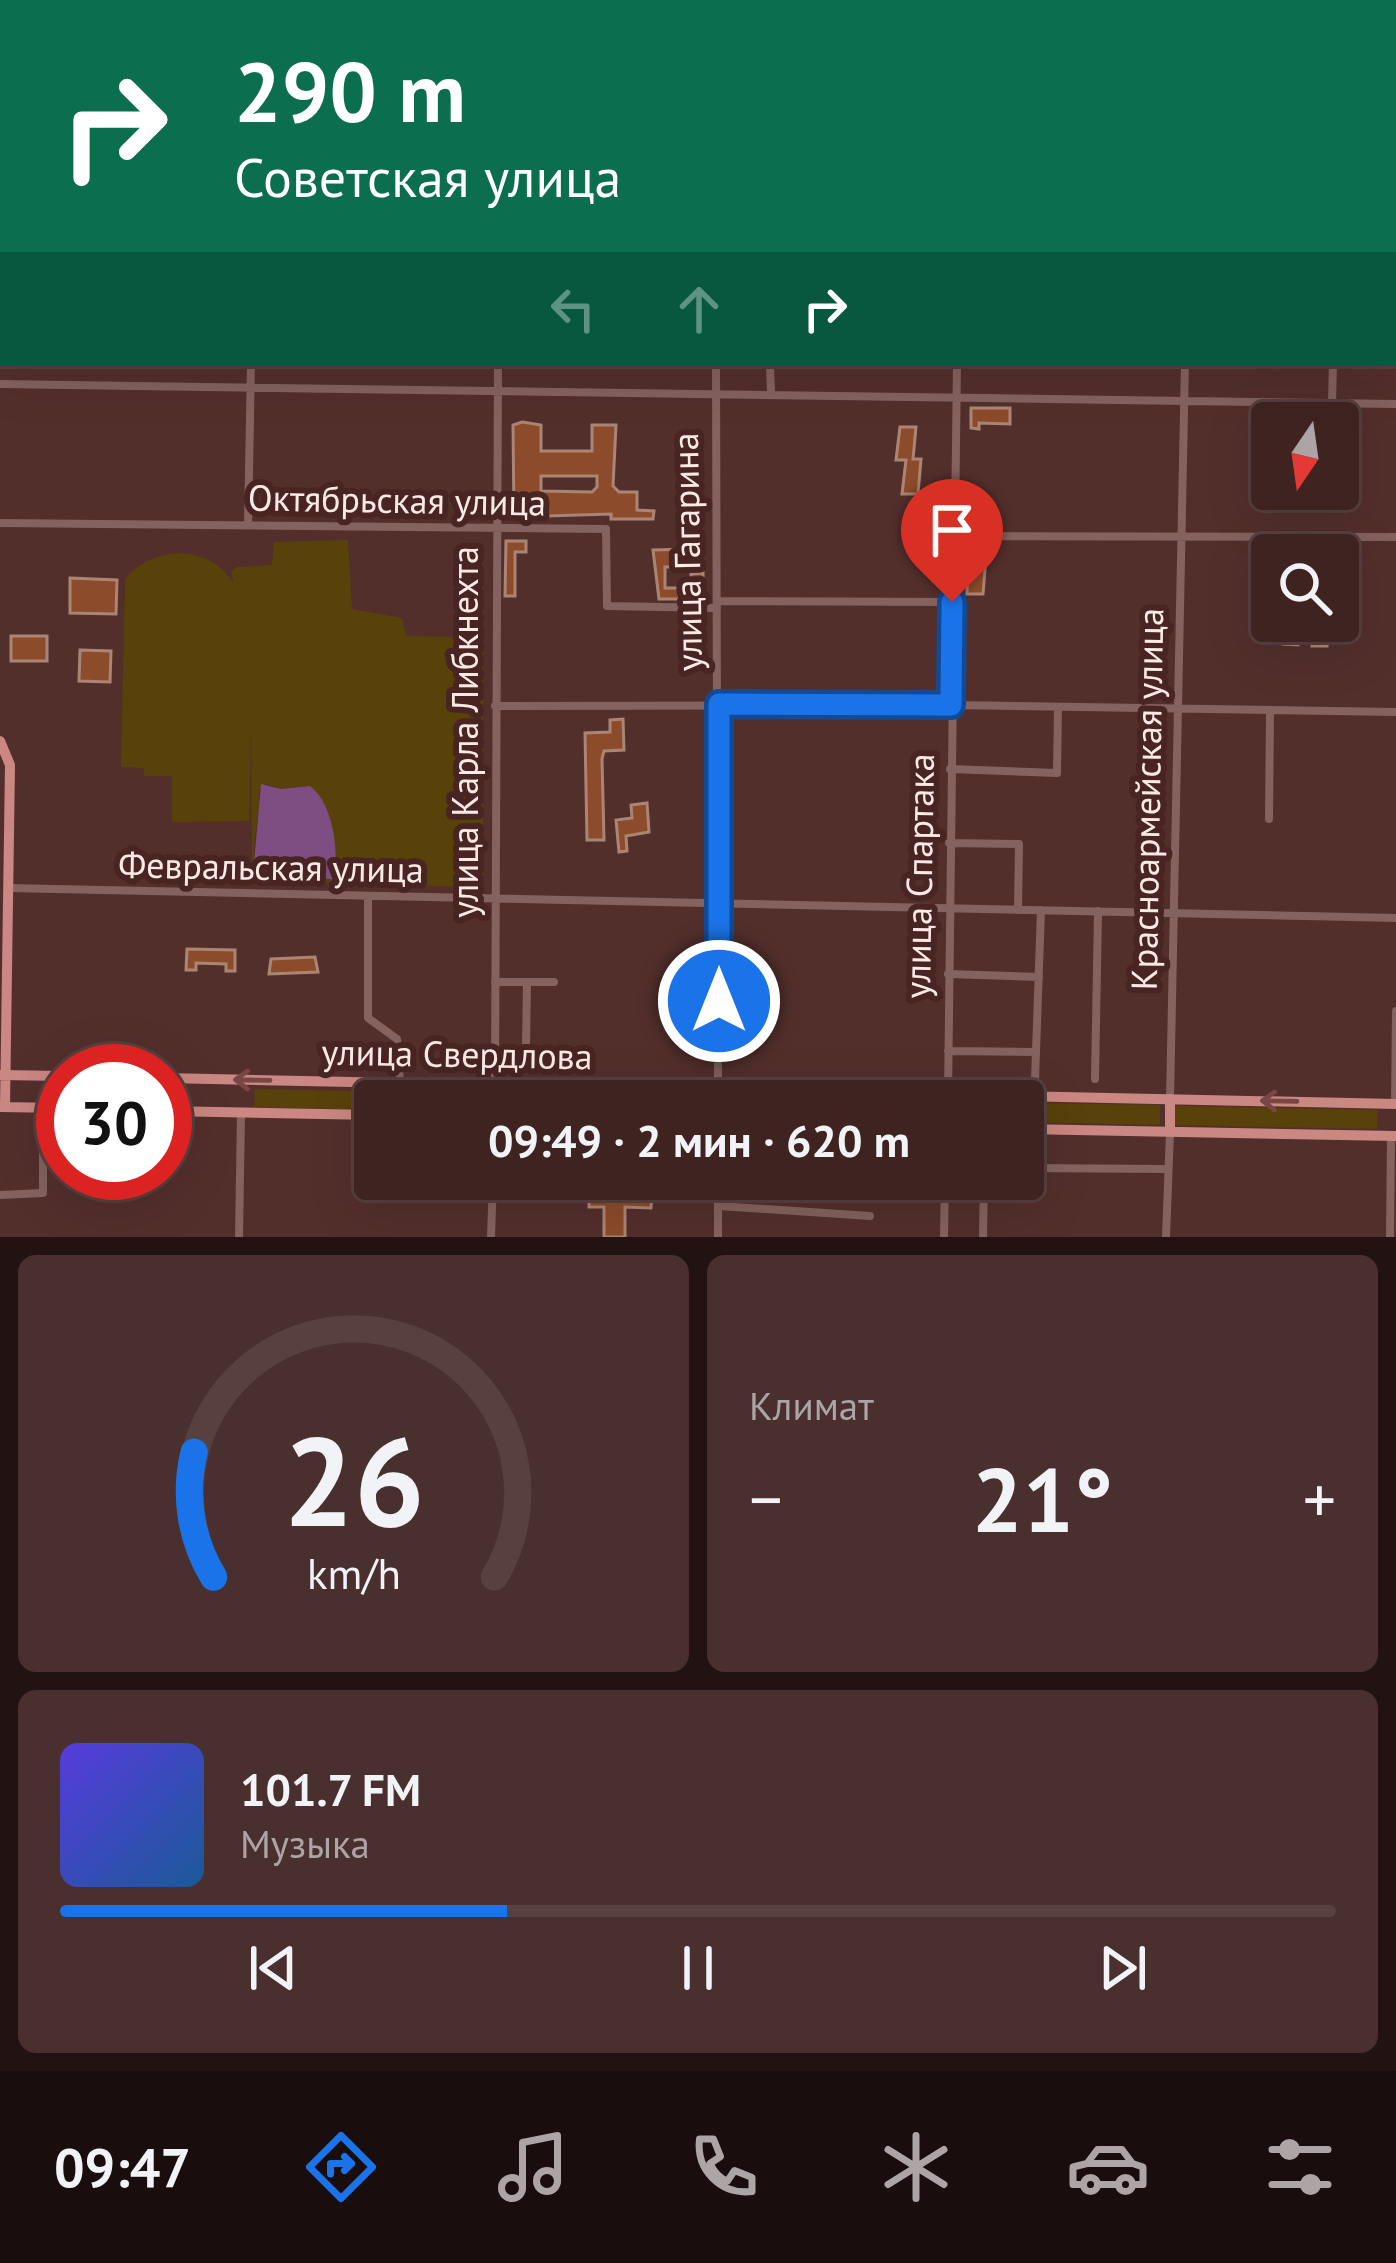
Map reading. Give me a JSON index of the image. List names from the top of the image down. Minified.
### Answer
{"streets":{"main road":["Красноармейская улица","улица Свердлова"],"street":["Октябрьская улица","улица Гагарина","улица Карла Либкнехта","Февральская улица","улица Спартака"]},"crossings":[["Октябрьская улица","улица Гагарина"],["Октябрьская улица","улица Карла Либкнехта"],["Октябрьская улица","улица Спартака"],["улица Гагарина","Февральская улица"],["улица Карла Либкнехта","Февральская улица"],["Красноармейская улица","Февральская улица"],["Красноармейская улица","улица Свердлова"],["Февральская улица","улица Спартака"]],"north":"bottom","page":{"turn":["290 m","Советская улица"],"limit":"30","trip":"09:49 · 2 мин · 620 m","tile":"Климат","heat":["−","21°","+"],"song":["101.7 FM","Музыка"],"tabs":"09:47","gauge":["26","km/h"]}}
